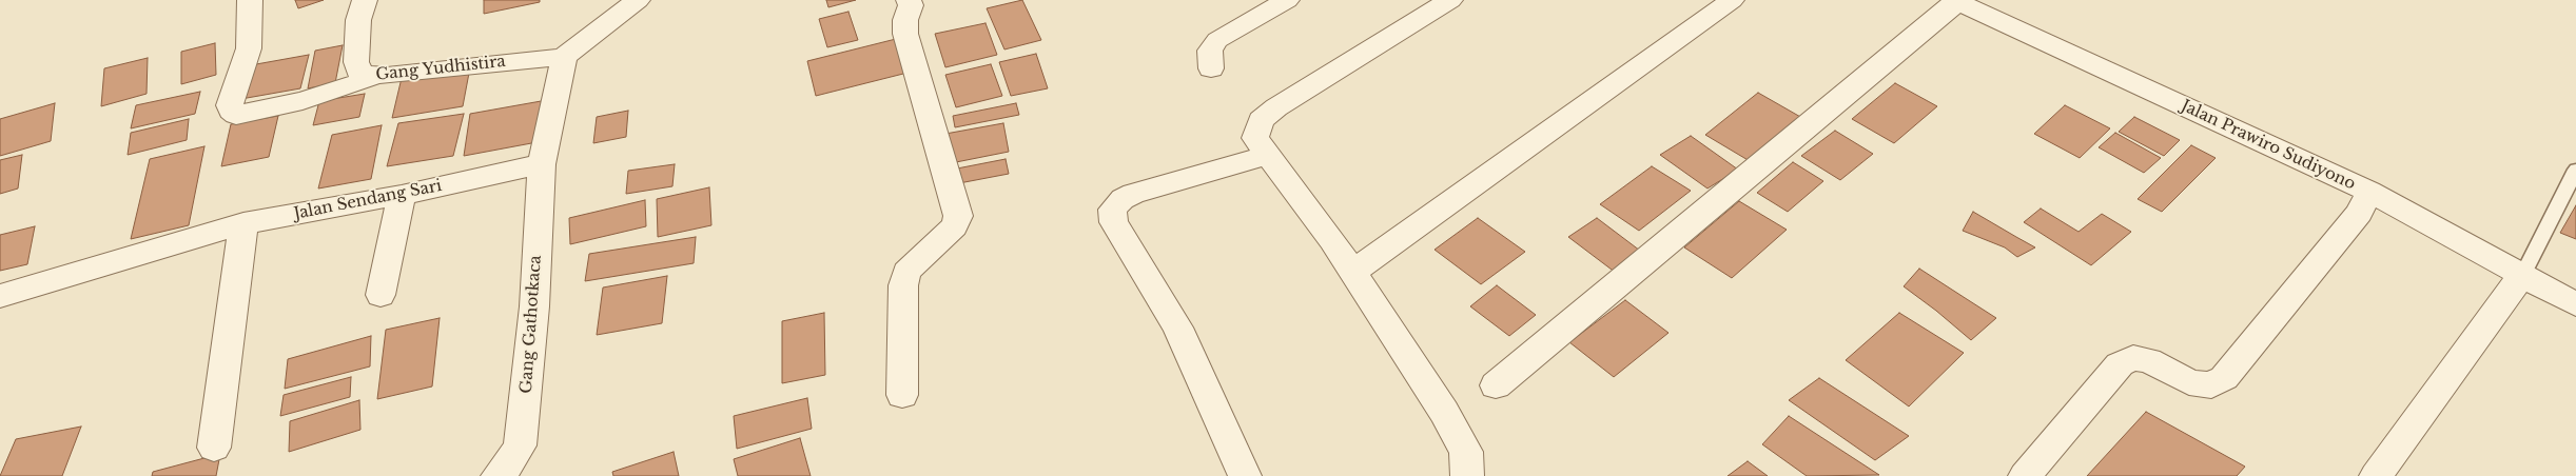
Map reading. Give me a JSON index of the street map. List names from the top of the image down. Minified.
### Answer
{"streets":{"street":["Gang Yudhistira","Jalan Prawiro Sudiyono","Jalan Sendang Sari","Gang Gathotkaca"]},"crossings":[["Jalan Sendang Sari","Gang Gathotkaca"]]}
